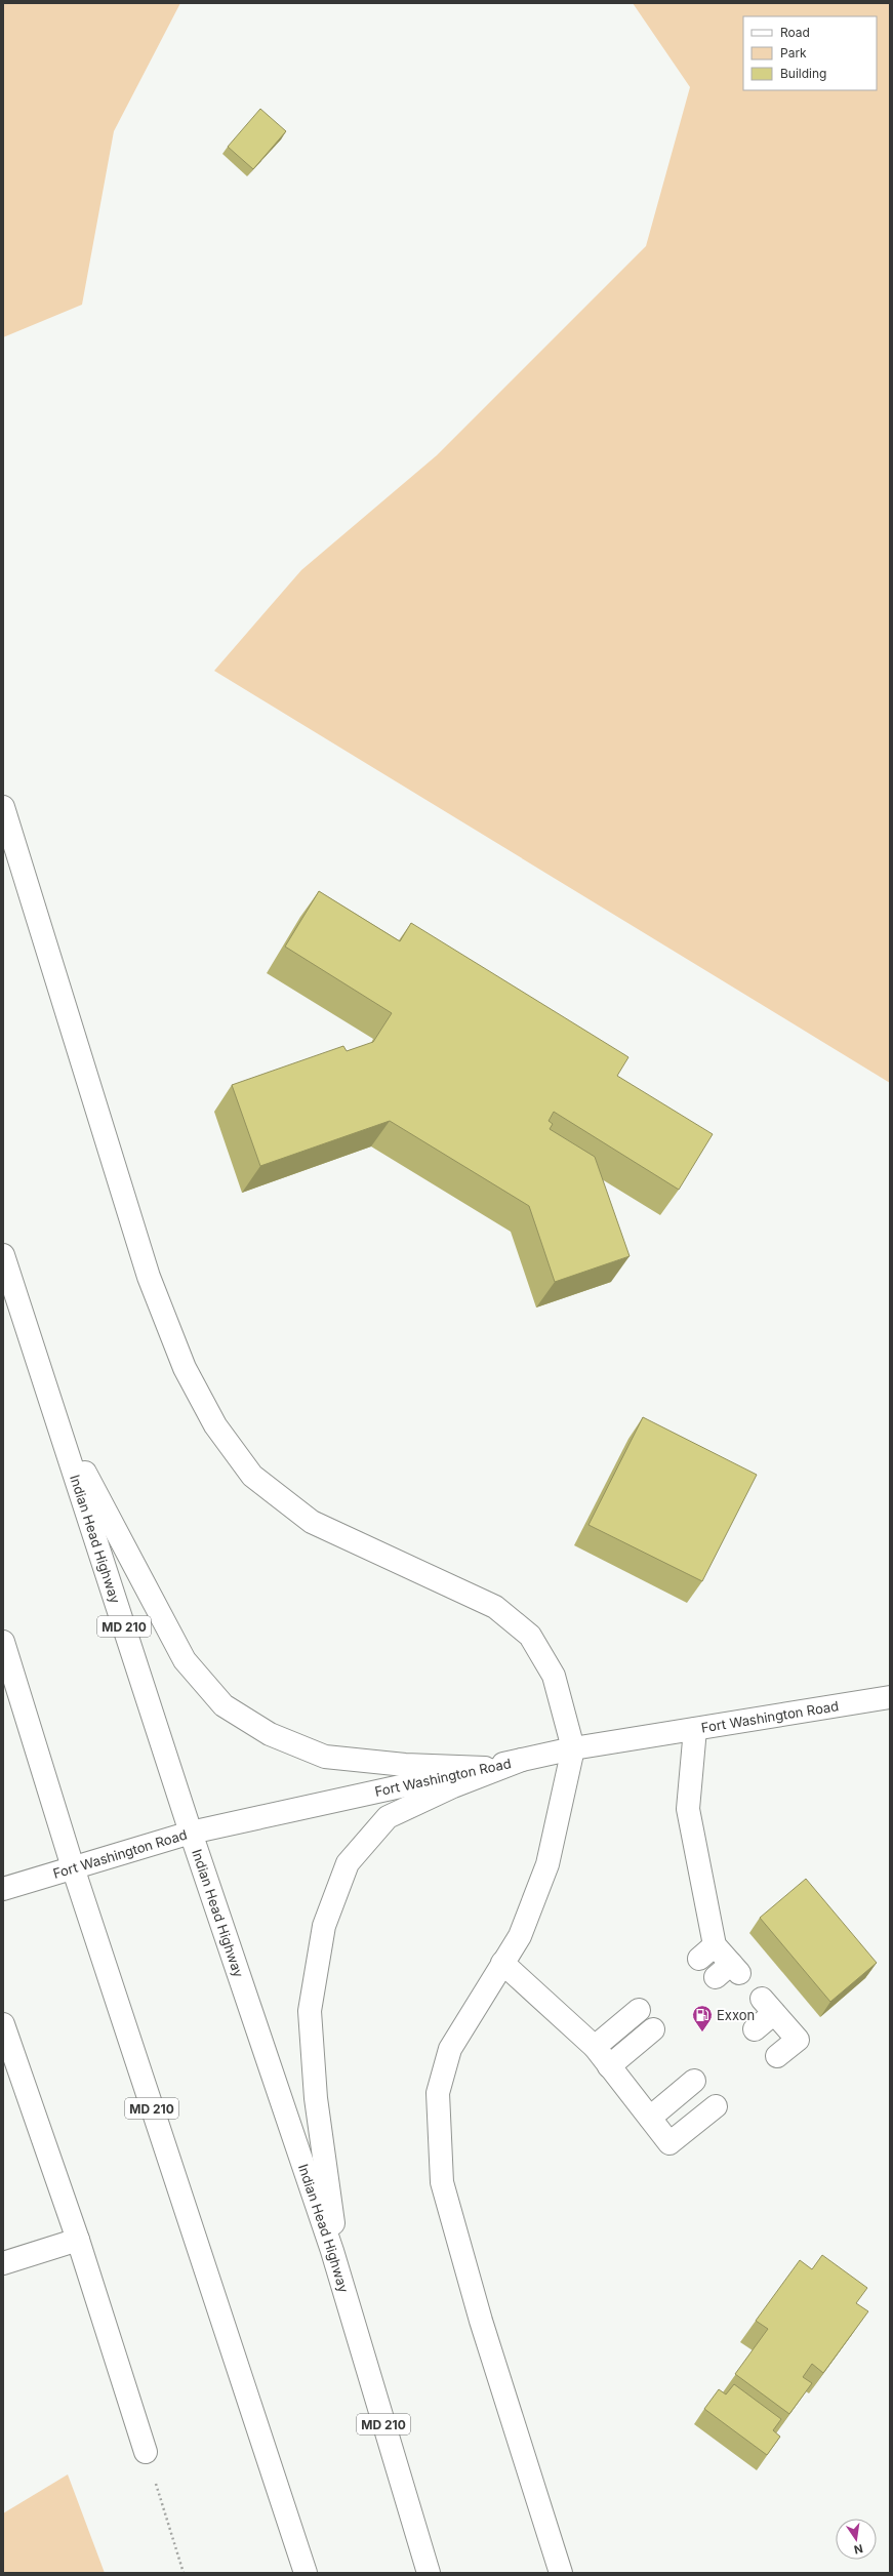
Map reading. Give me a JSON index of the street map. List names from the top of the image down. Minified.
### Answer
{"streets":{"main road":["Indian Head Highway","MD 210","Fort Washington Road"]},"crossings":[["Indian Head Highway","Fort Washington Road"],["MD 210","Fort Washington Road"]],"places":{"fuel station":["Exxon"]},"legend":["Road","Park","Building"],"north":"bottom"}
